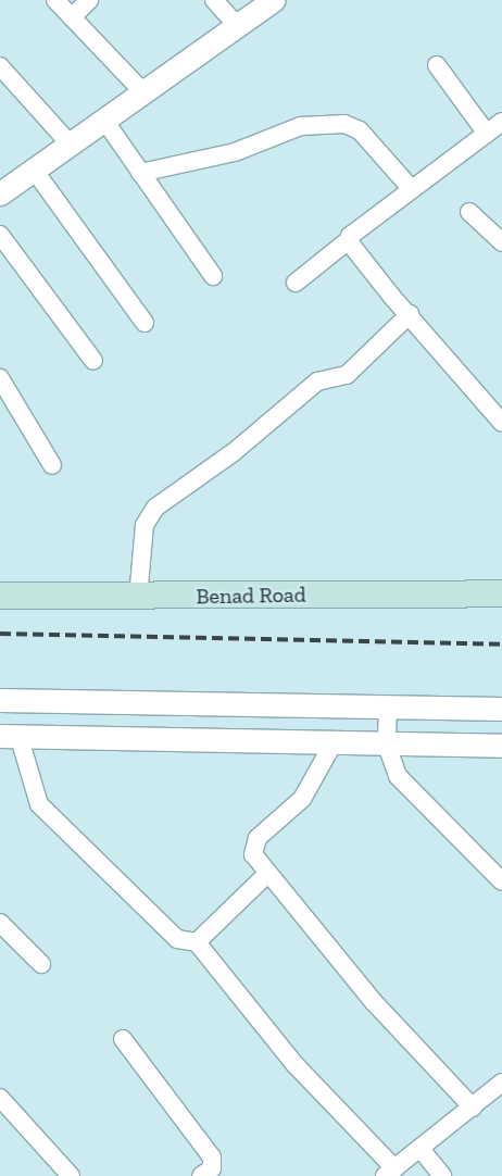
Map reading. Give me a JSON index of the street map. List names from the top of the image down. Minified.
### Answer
{"streets":{"main road":["Benad Road"]}}
